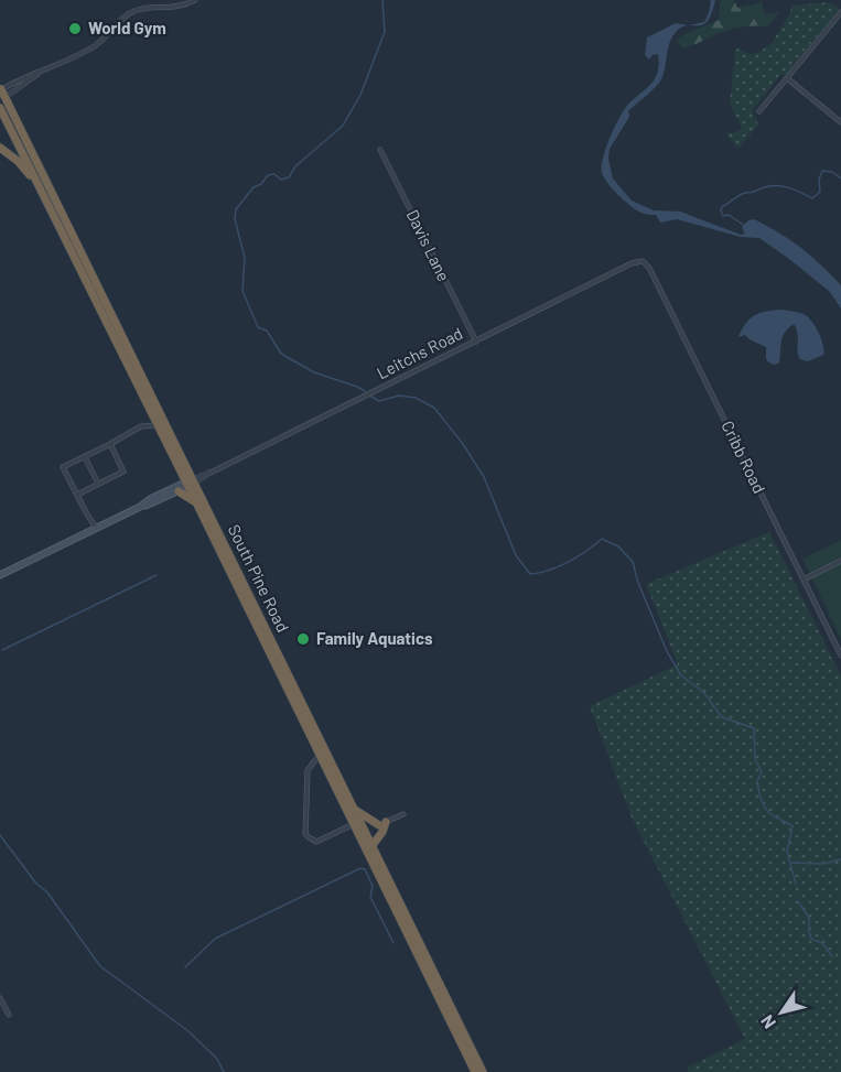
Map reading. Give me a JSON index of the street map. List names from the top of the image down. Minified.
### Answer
{"streets":{"highway":["South Pine Road"],"street":["Davis Lane","Leitchs Road","Cribb Road"]},"crossings":[["Davis Lane","Leitchs Road"],["Leitchs Road","Cribb Road"],["Leitchs Road","South Pine Road"]],"places":["World Gym","Family Aquatics"],"north":"bottom left"}
